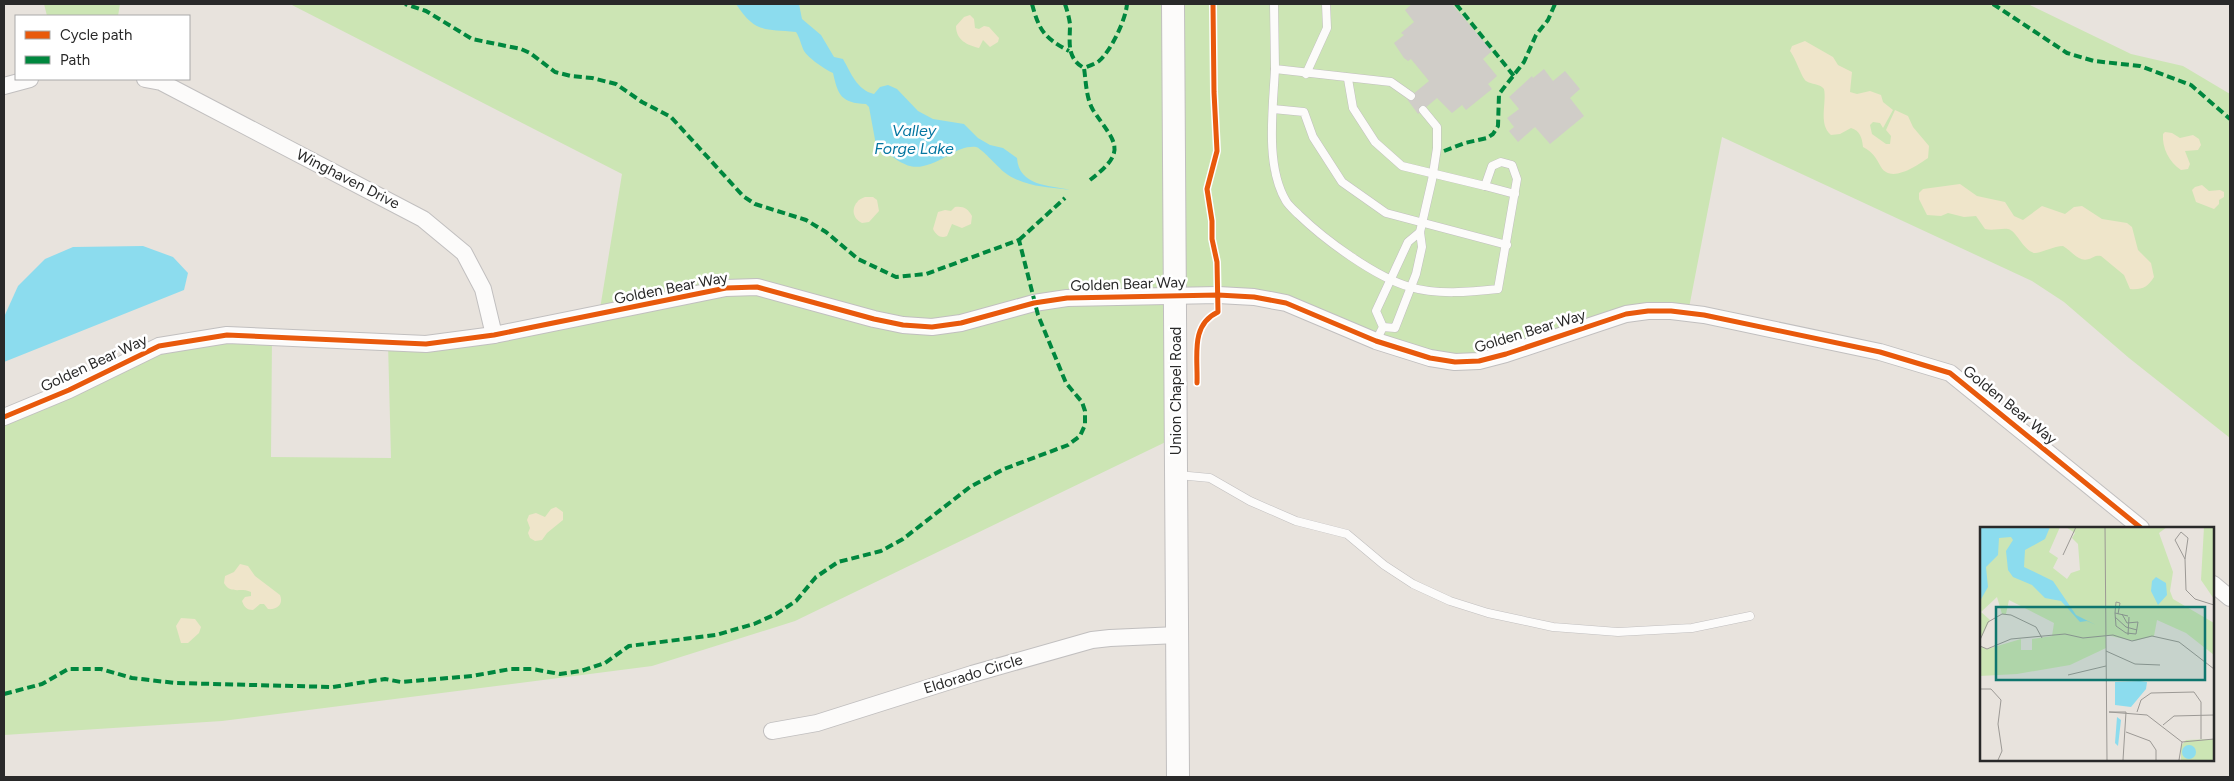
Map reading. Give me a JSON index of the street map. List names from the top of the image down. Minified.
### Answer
{"streets":{"main road":["Union Chapel Road"],"street":["Winghaven Drive","Golden Bear Way","Eldorado Circle"]},"crossings":[["Winghaven Drive","Golden Bear Way"],["Golden Bear Way","Union Chapel Road"],["Union Chapel Road","Eldorado Circle"]],"water":["Valley Forge Lake"],"legend":["Cycle path","Path"]}
